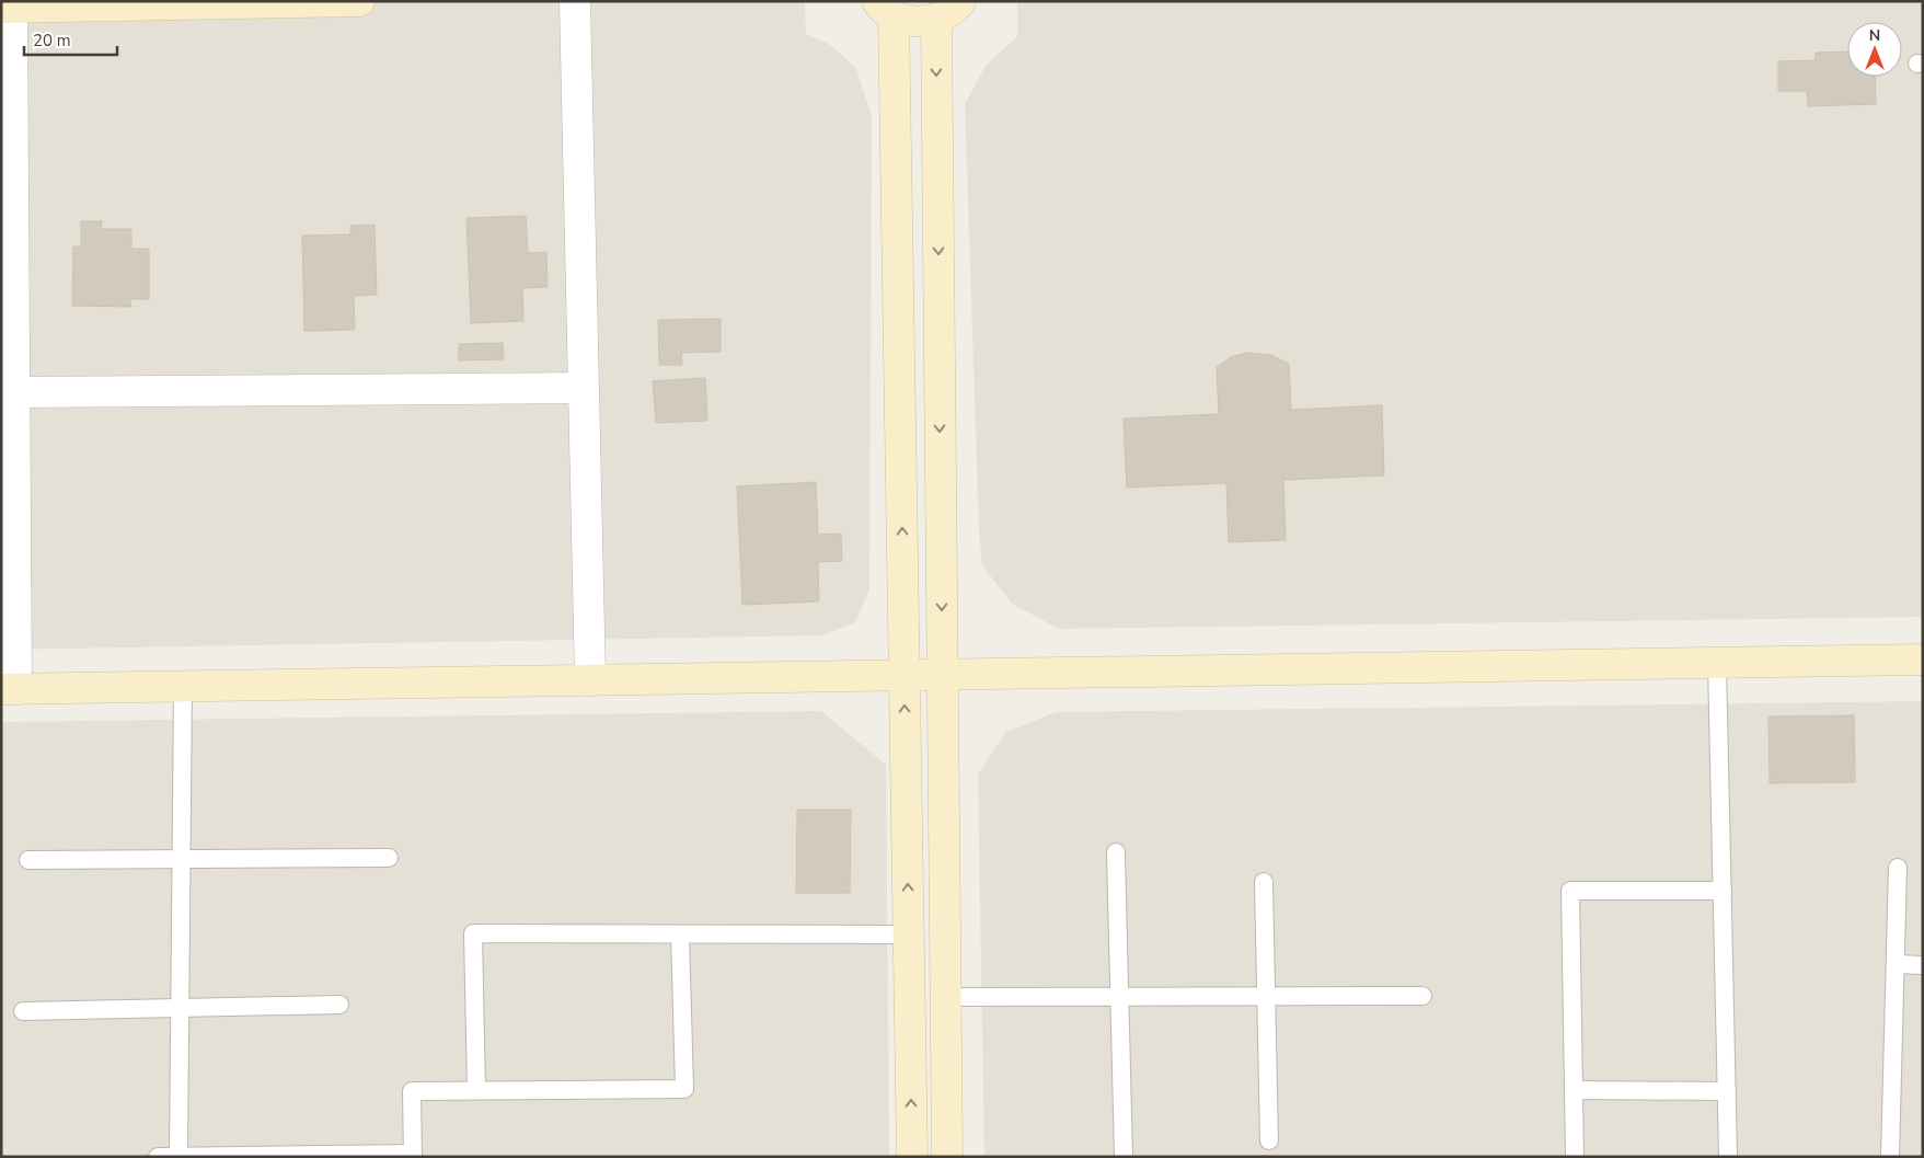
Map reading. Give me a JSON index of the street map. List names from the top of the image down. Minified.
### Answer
{"scale_bar":"20 m","north":"top"}
